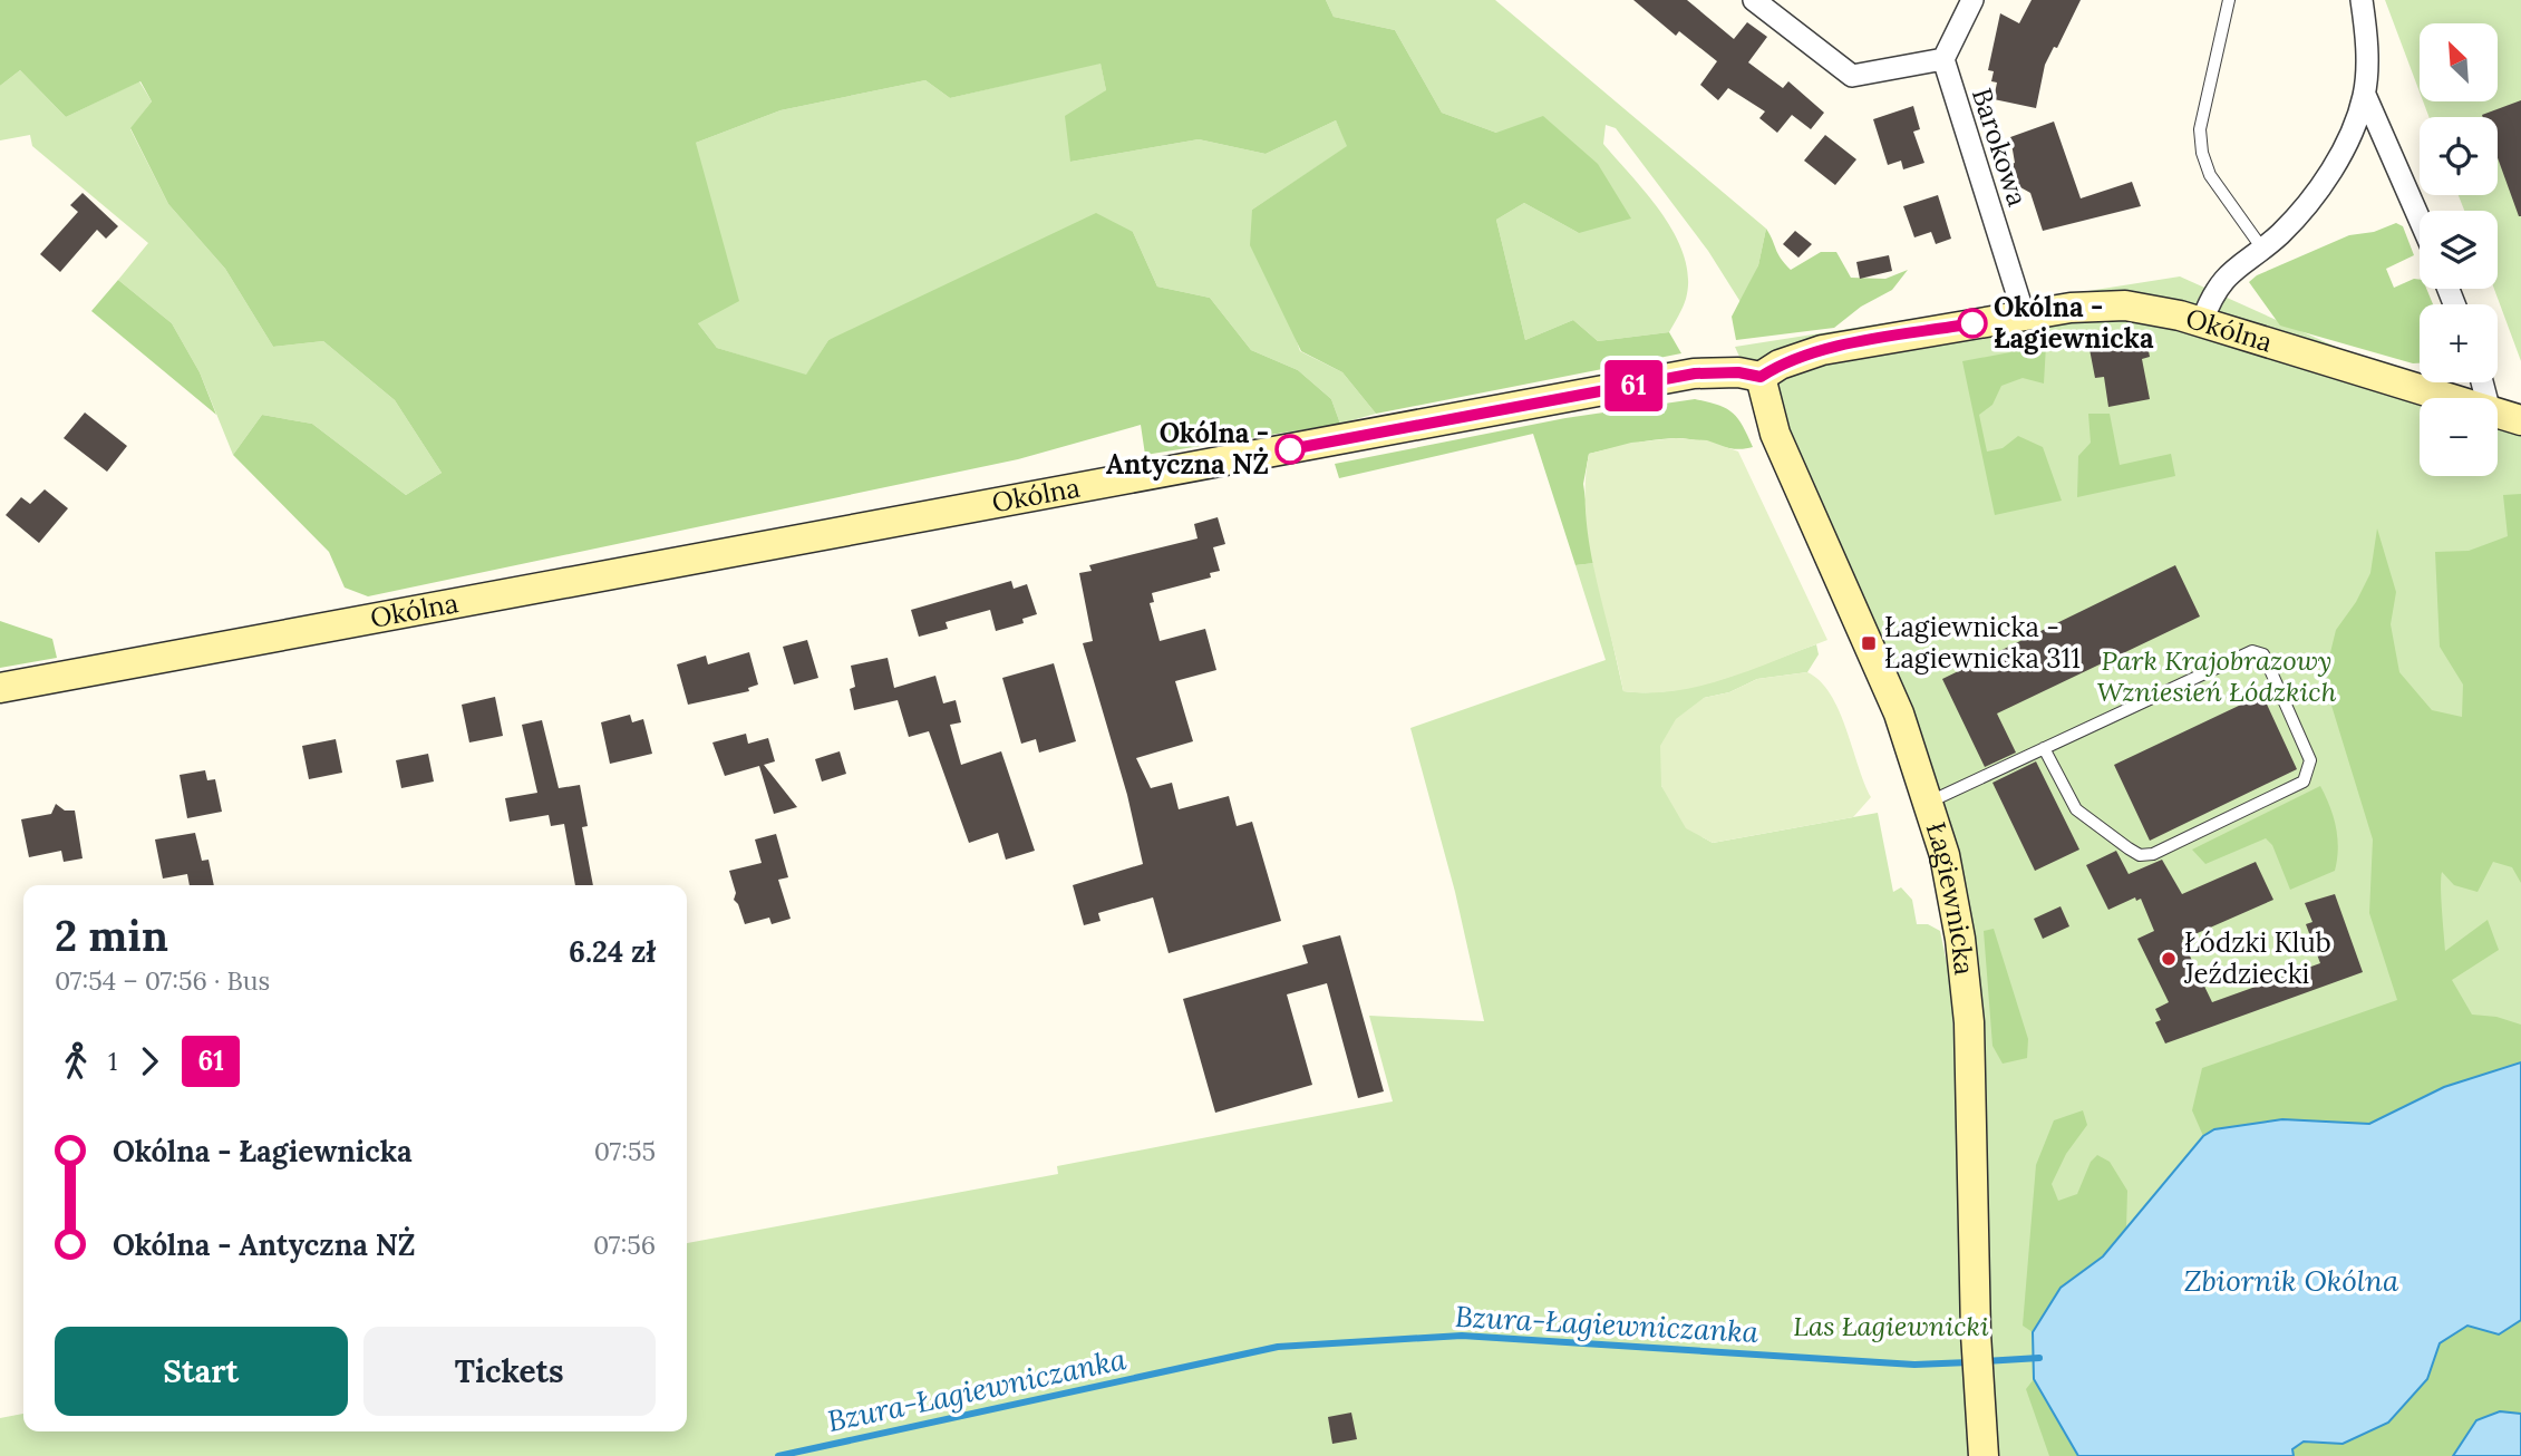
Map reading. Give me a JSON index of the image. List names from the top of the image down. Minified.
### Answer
{"streets":{"street":["Barokowa","Okólna","Łagiewnicka"]},"crossings":[["Barokowa","Okólna"],["Okólna","Łagiewnicka"]],"water":["Zbiornik Okólna","Bzura-Łagiewniczanka"],"parks":["Park Krajobrazowy Wzniesień Łódzkich","Las Łagiewnicki"],"places":{"other":["Okólna - Łagiewnicka","Okólna - Antyczna NŻ","Łódzki Klub Jeździecki"],"transit":["Łagiewnicka - Łagiewnicka 311"]},"lines":["bus line 61"],"north":"top left","page":{"on_map":"61","map_buttons":["+","−"],"heading":["2 min","07:54 – 07:56 · Bus","6.24 zł"],"legs":["1","61"],"list":[{"name":"Okólna - Łagiewnicka","value":"07:55"},{"name":"Okólna - Antyczna NŻ","value":"07:56"}],"buttons":["Start","Tickets"]}}
